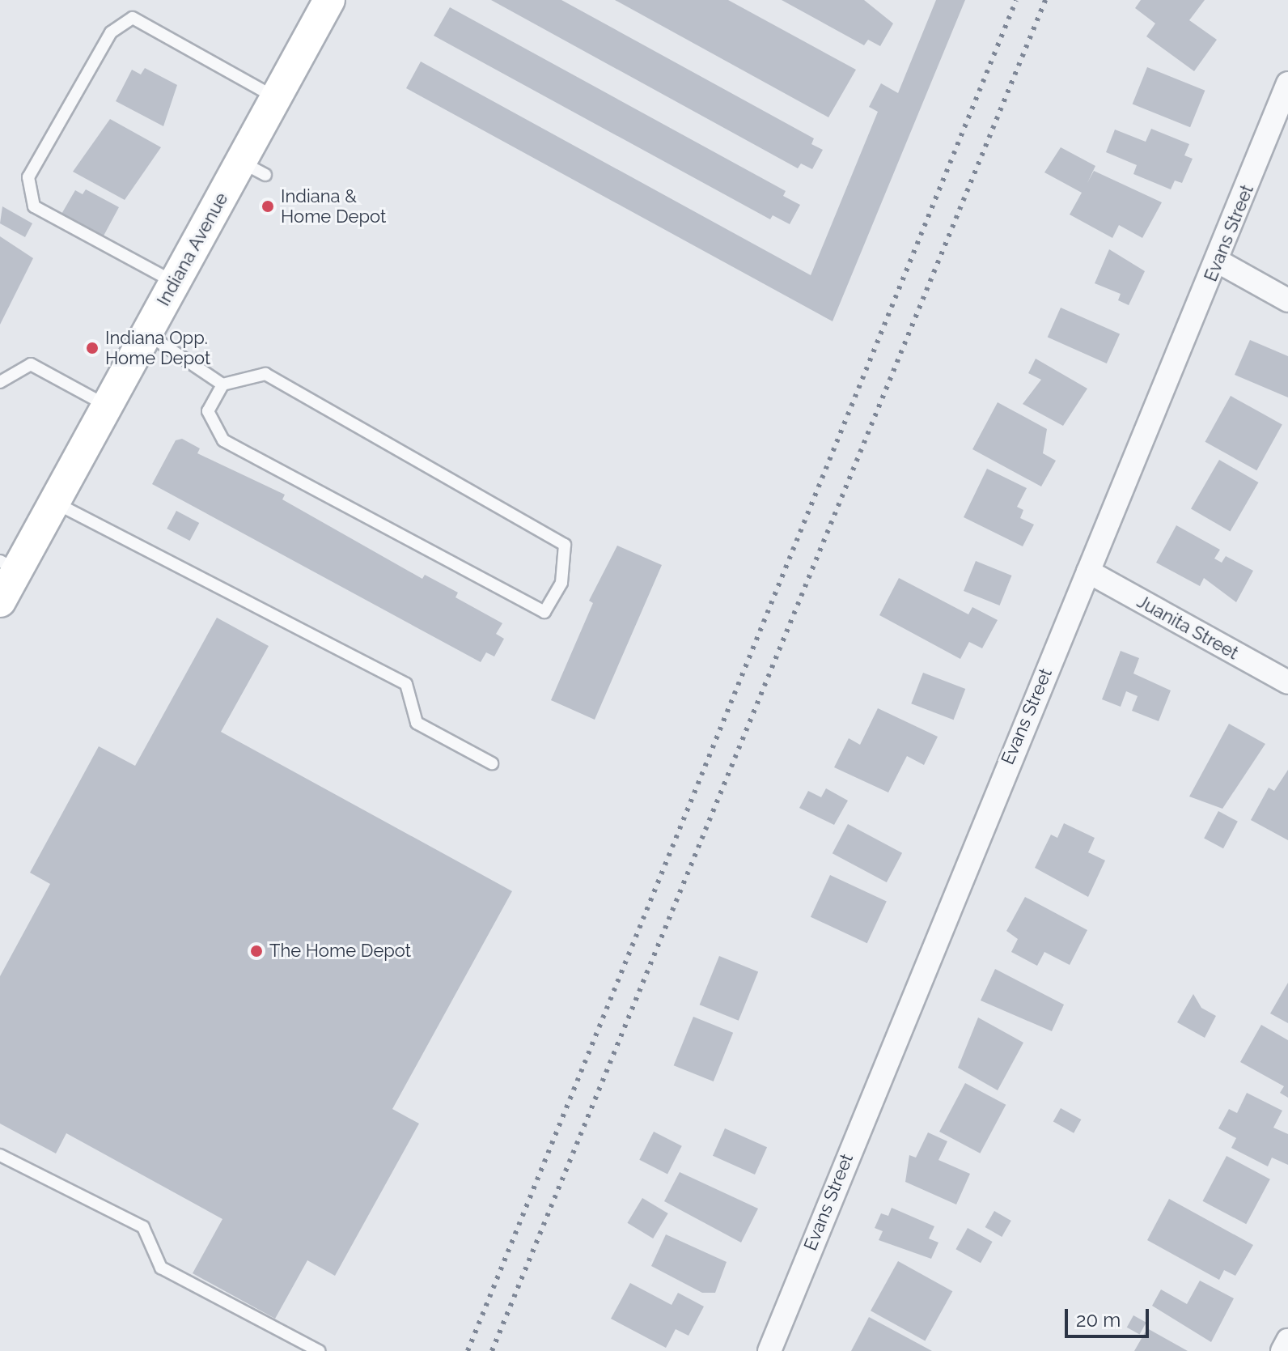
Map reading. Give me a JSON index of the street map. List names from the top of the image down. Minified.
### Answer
{"streets":{"main road":["Indiana Avenue"],"street":["Evans Street","Juanita Street"]},"crossings":[["Evans Street","Juanita Street"]],"places":["Indiana & Home Depot","Indiana Opp. Home Depot","The Home Depot"],"scale_bar":"20 m"}
